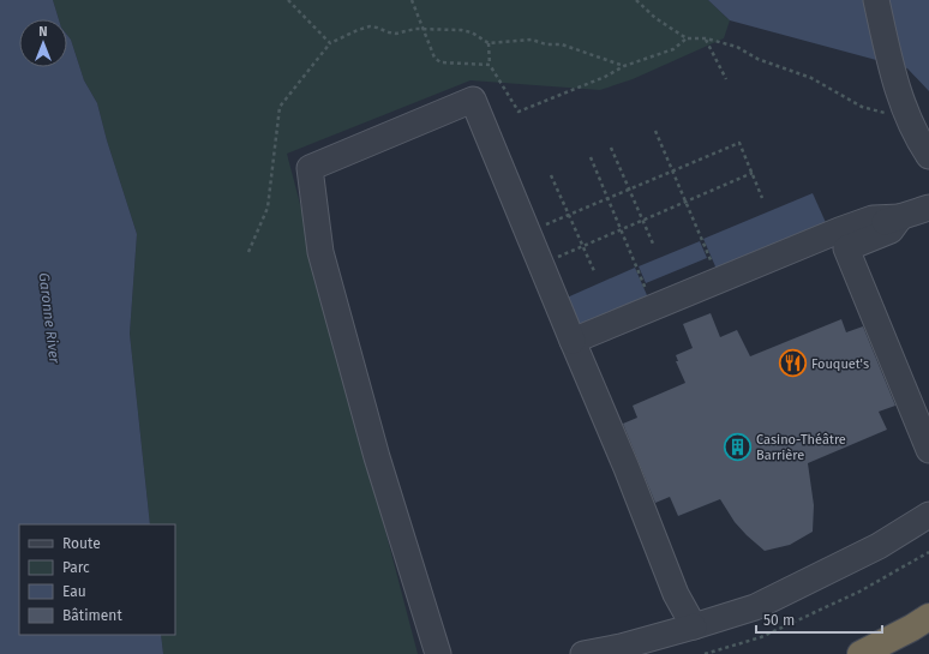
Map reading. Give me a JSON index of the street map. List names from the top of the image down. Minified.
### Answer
{"water":["Garonne River"],"places":{"restaurant":["Fouquet's"],"building":["Casino-Théâtre Barrière"]},"legend":["Route","Parc","Eau","Bâtiment"],"scale_bar":"50 m","north":"top"}
